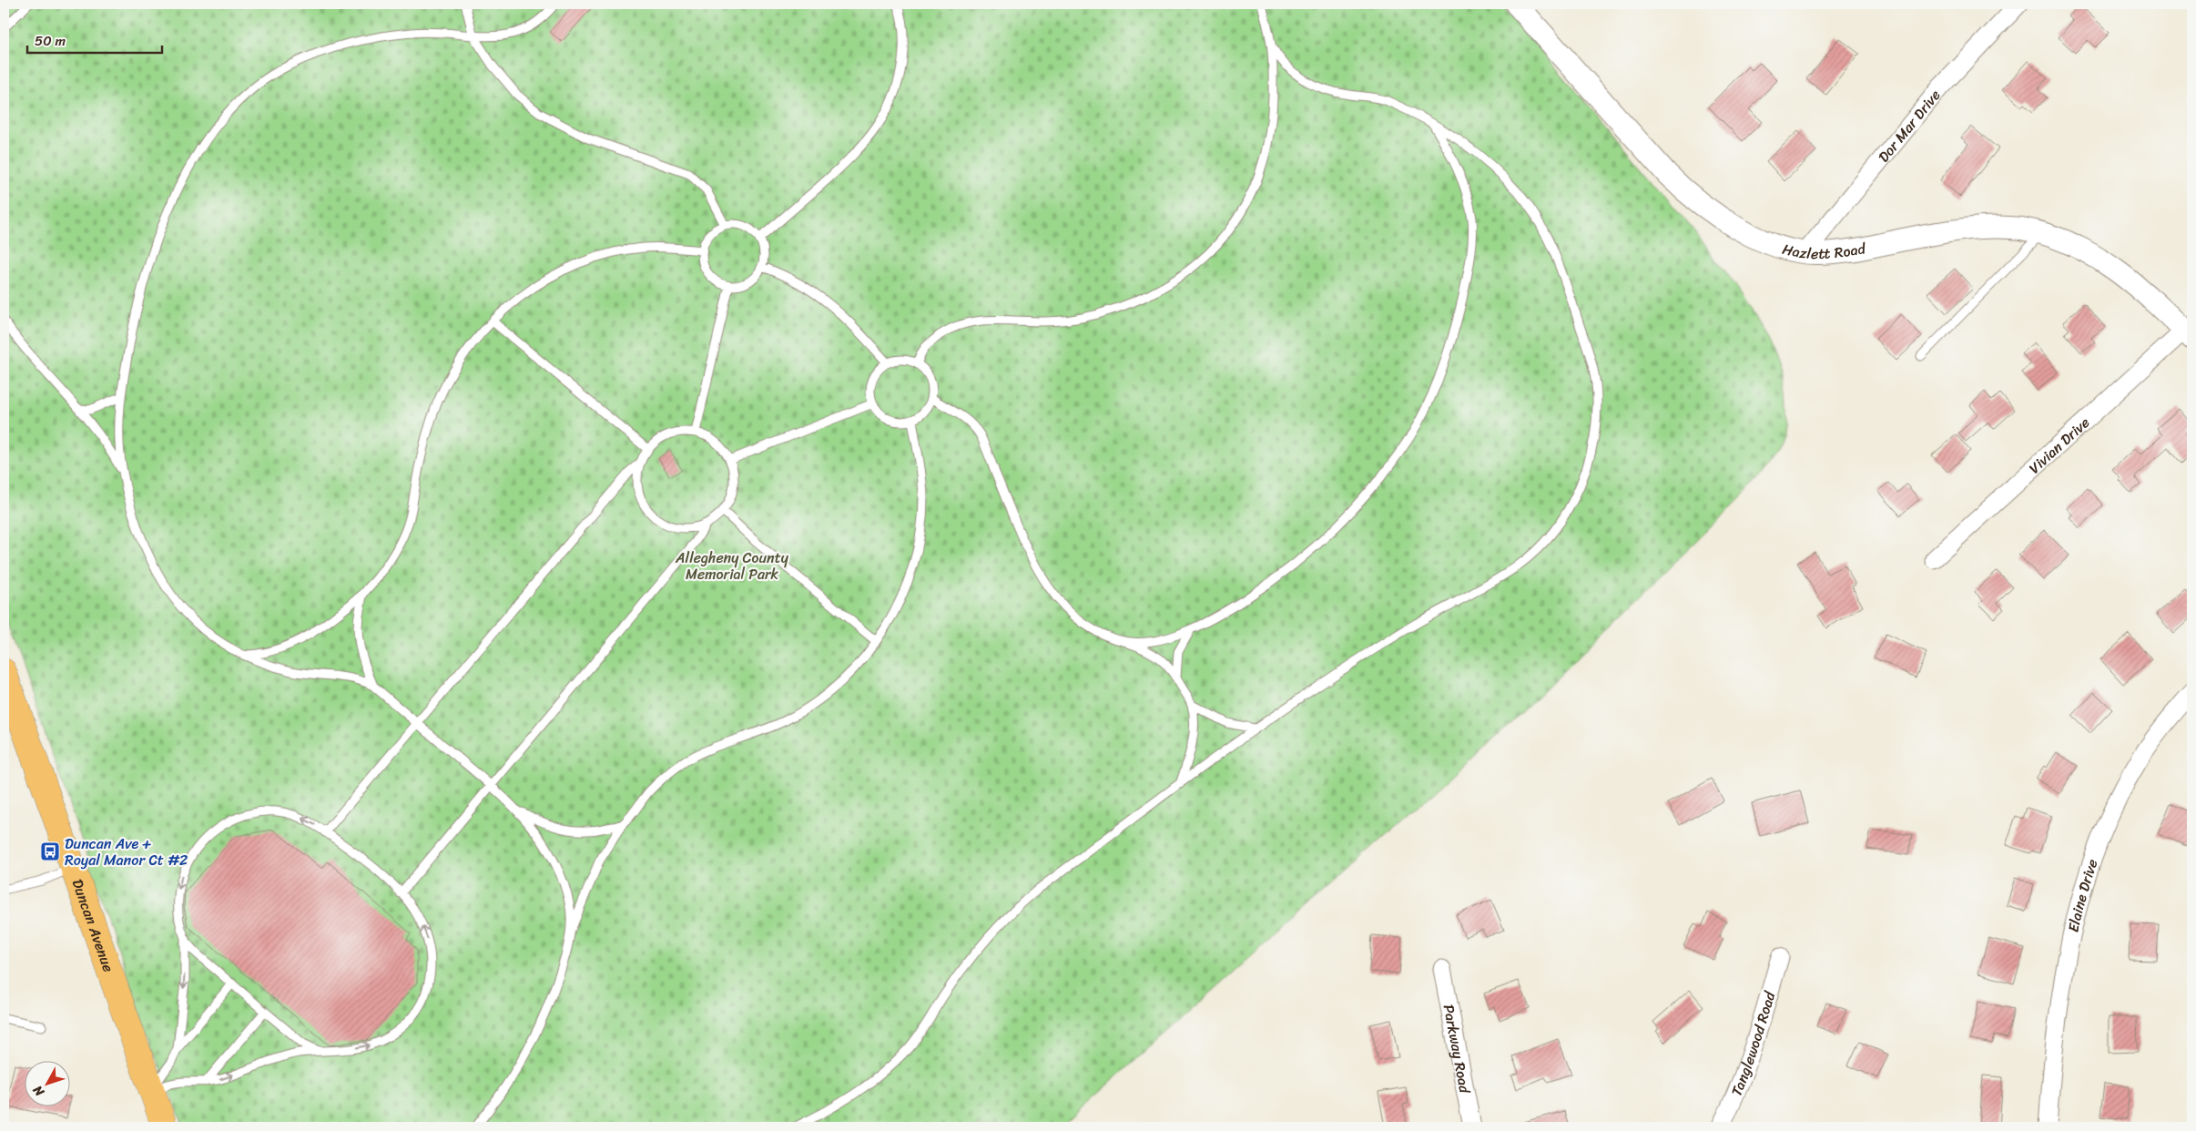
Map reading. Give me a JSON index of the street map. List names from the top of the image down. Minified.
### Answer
{"streets":{"main road":["Duncan Avenue"],"street":["Dor Mar Drive","Hazlett Road","Vivian Drive","Elaine Drive","Tanglewood Road","Parkway Road"]},"crossings":[["Dor Mar Drive","Hazlett Road"],["Hazlett Road","Vivian Drive"]],"parks":["Allegheny County Memorial Park"],"places":{"bus stop":["Duncan Ave + Royal Manor Ct #2"]},"scale_bar":"50 m","north":"bottom left"}
